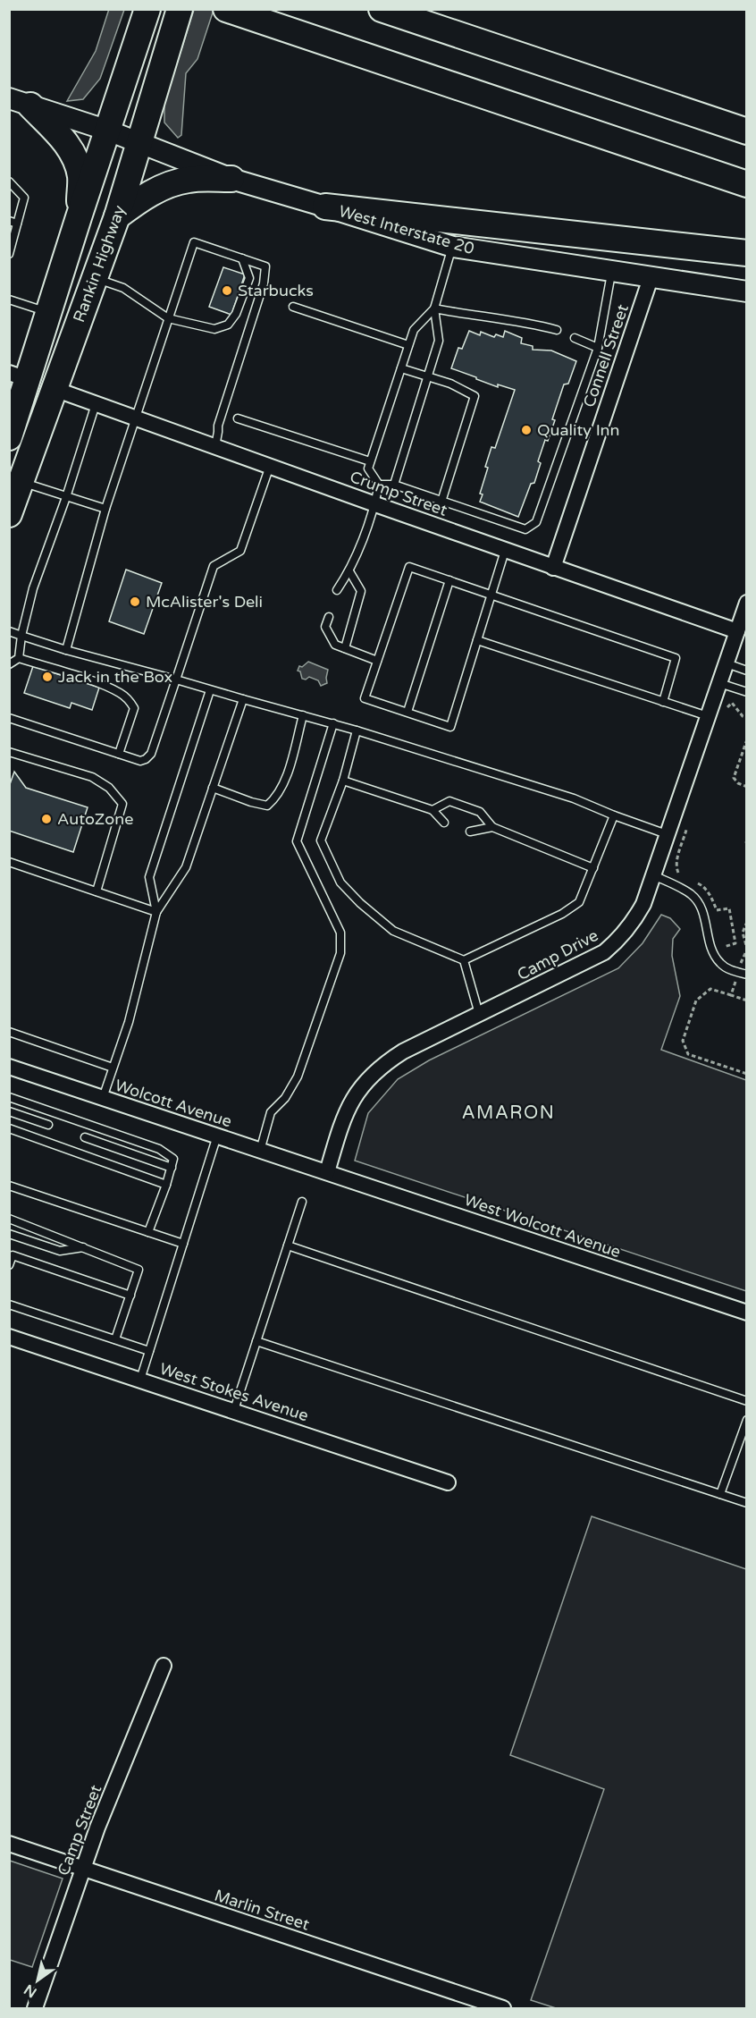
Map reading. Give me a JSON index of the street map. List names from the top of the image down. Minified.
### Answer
{"streets":{"highway":["Rankin Highway"],"main road":["West Interstate 20"],"street":["Connell Street","Crump Street","Camp Drive","Wolcott Avenue","West Wolcott Avenue","West Stokes Avenue","Camp Street","Marlin Street"]},"crossings":[["West Interstate 20","Rankin Highway"],["West Interstate 20","Connell Street"],["Rankin Highway","Crump Street"],["Connell Street","Crump Street"],["Crump Street","Camp Drive"],["Camp Drive","Wolcott Avenue"],["Camp Drive","West Wolcott Avenue"],["Wolcott Avenue","West Wolcott Avenue"],["Camp Street","Marlin Street"]],"districts":["AMARON"],"places":["Starbucks","Quality Inn","McAlister's Deli","Jack in the Box","AutoZone"],"north":"bottom left"}
